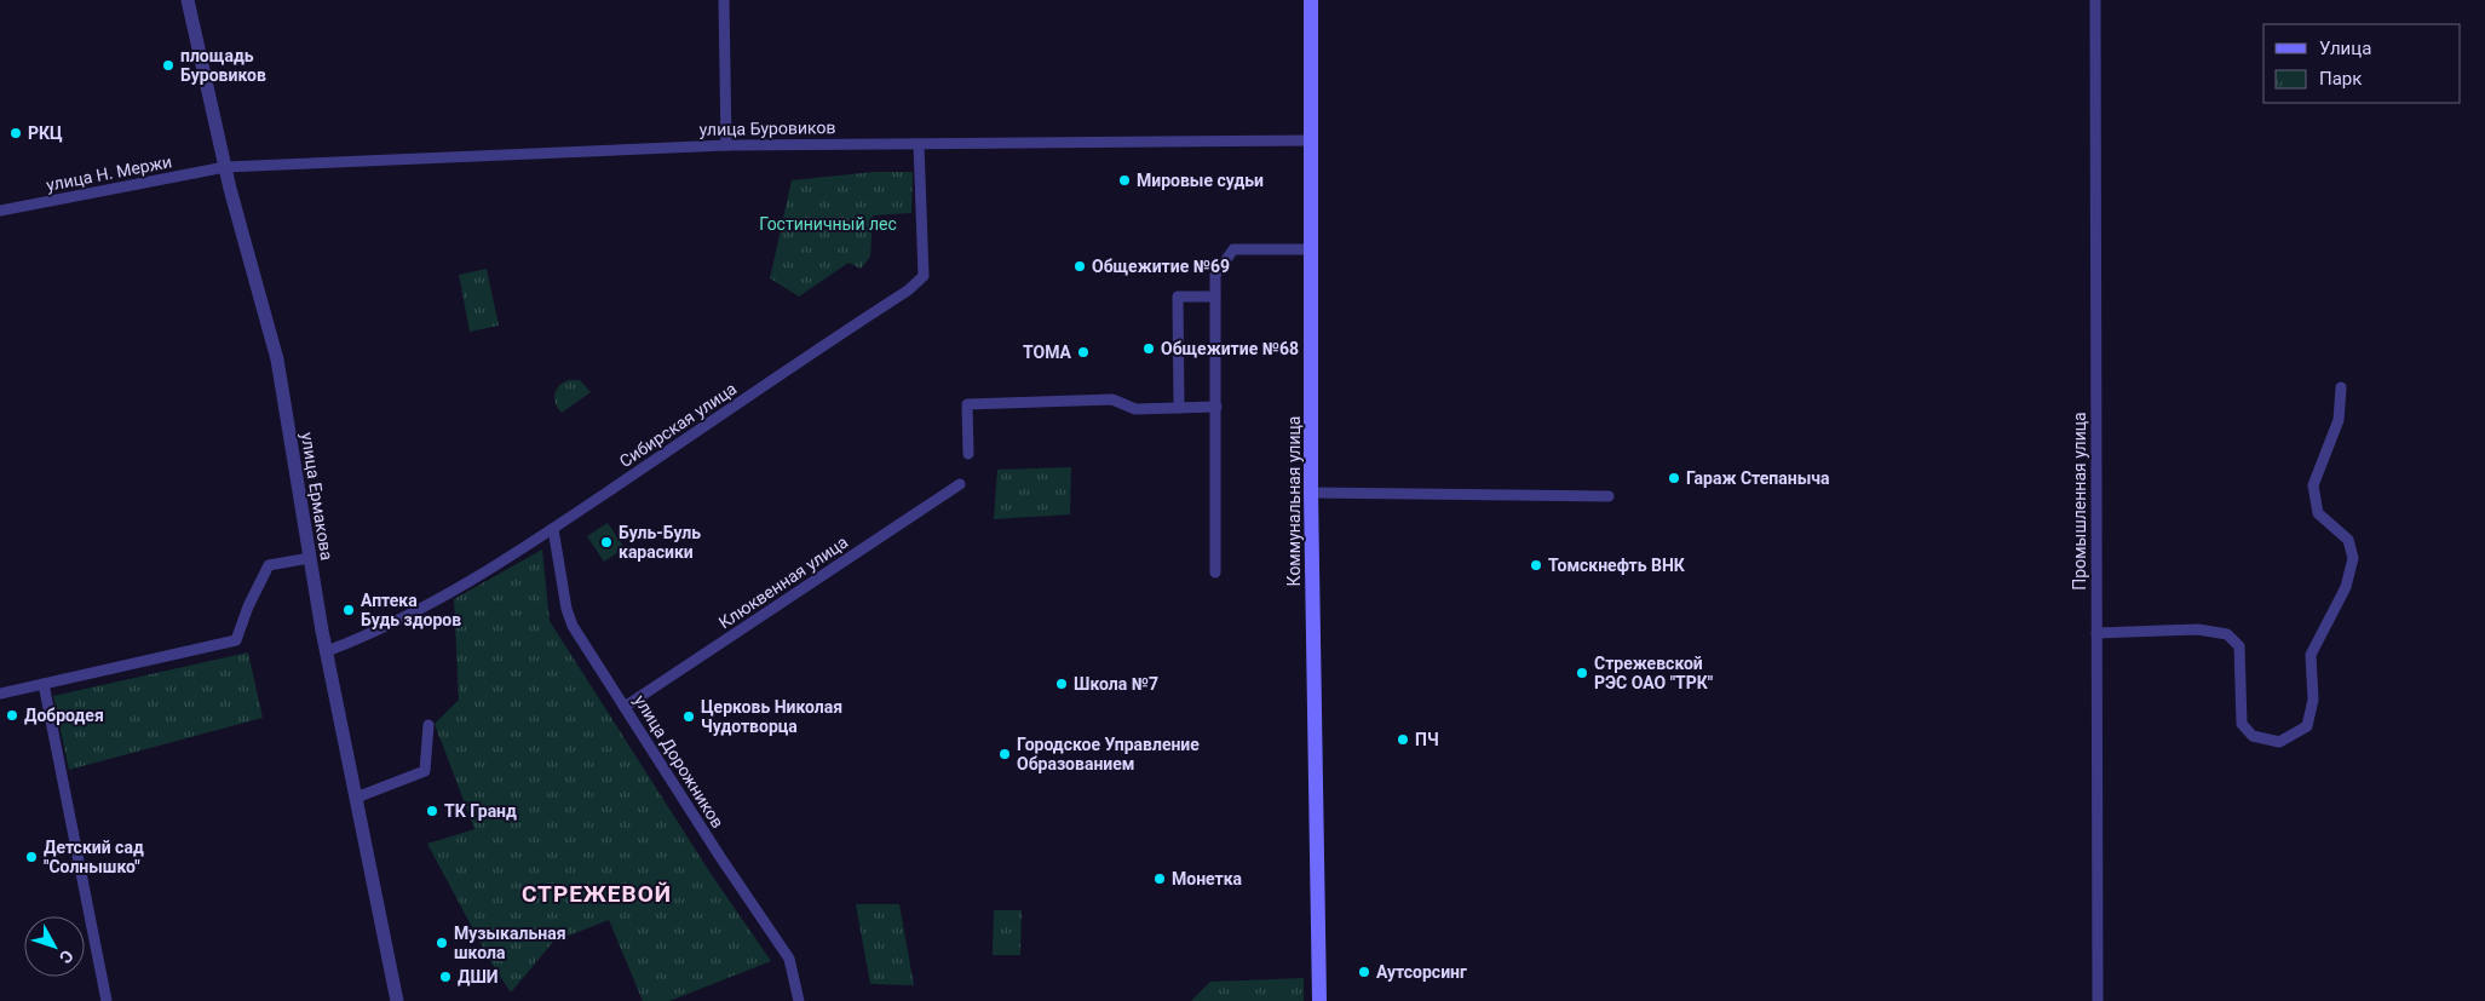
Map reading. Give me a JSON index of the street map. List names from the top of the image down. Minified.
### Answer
{"streets":{"main road":["Коммунальная улица"],"street":["улица Буровиков","улица Н. Мержи","Сибирская улица","улица Ермакова","Промышленная улица","Клюквенная улица","улица Дорожников"]},"crossings":[["улица Буровиков","улица Н. Мержи"],["улица Буровиков","Сибирская улица"],["улица Буровиков","улица Ермакова"],["улица Буровиков","Коммунальная улица"],["улица Н. Мержи","улица Ермакова"],["Сибирская улица","улица Ермакова"],["Сибирская улица","улица Дорожников"],["Клюквенная улица","улица Дорожников"]],"districts":["СТРЕЖЕВОЙ"],"parks":["Гостиничный лес"],"places":["площадь Буровиков","РКЦ","Мировые судьи","Общежитие №69","Общежитие №68","ТОМА","Гараж Степаныча","Буль-Буль карасики","Томскнефть ВНК","Аптека Будь здоров","Стрежевской РЭС ОАО \"ТРК\"","Школа №7","Добродея","Церковь Николая Чудотворца","ПЧ","Городское Управление Образованием","ТК Гранд","Детский сад \"Солнышко\"","Монетка","Музыкальная школа","Аутсорсинг","ДШИ"],"legend":["Улица","Парк"],"north":"bottom right"}
